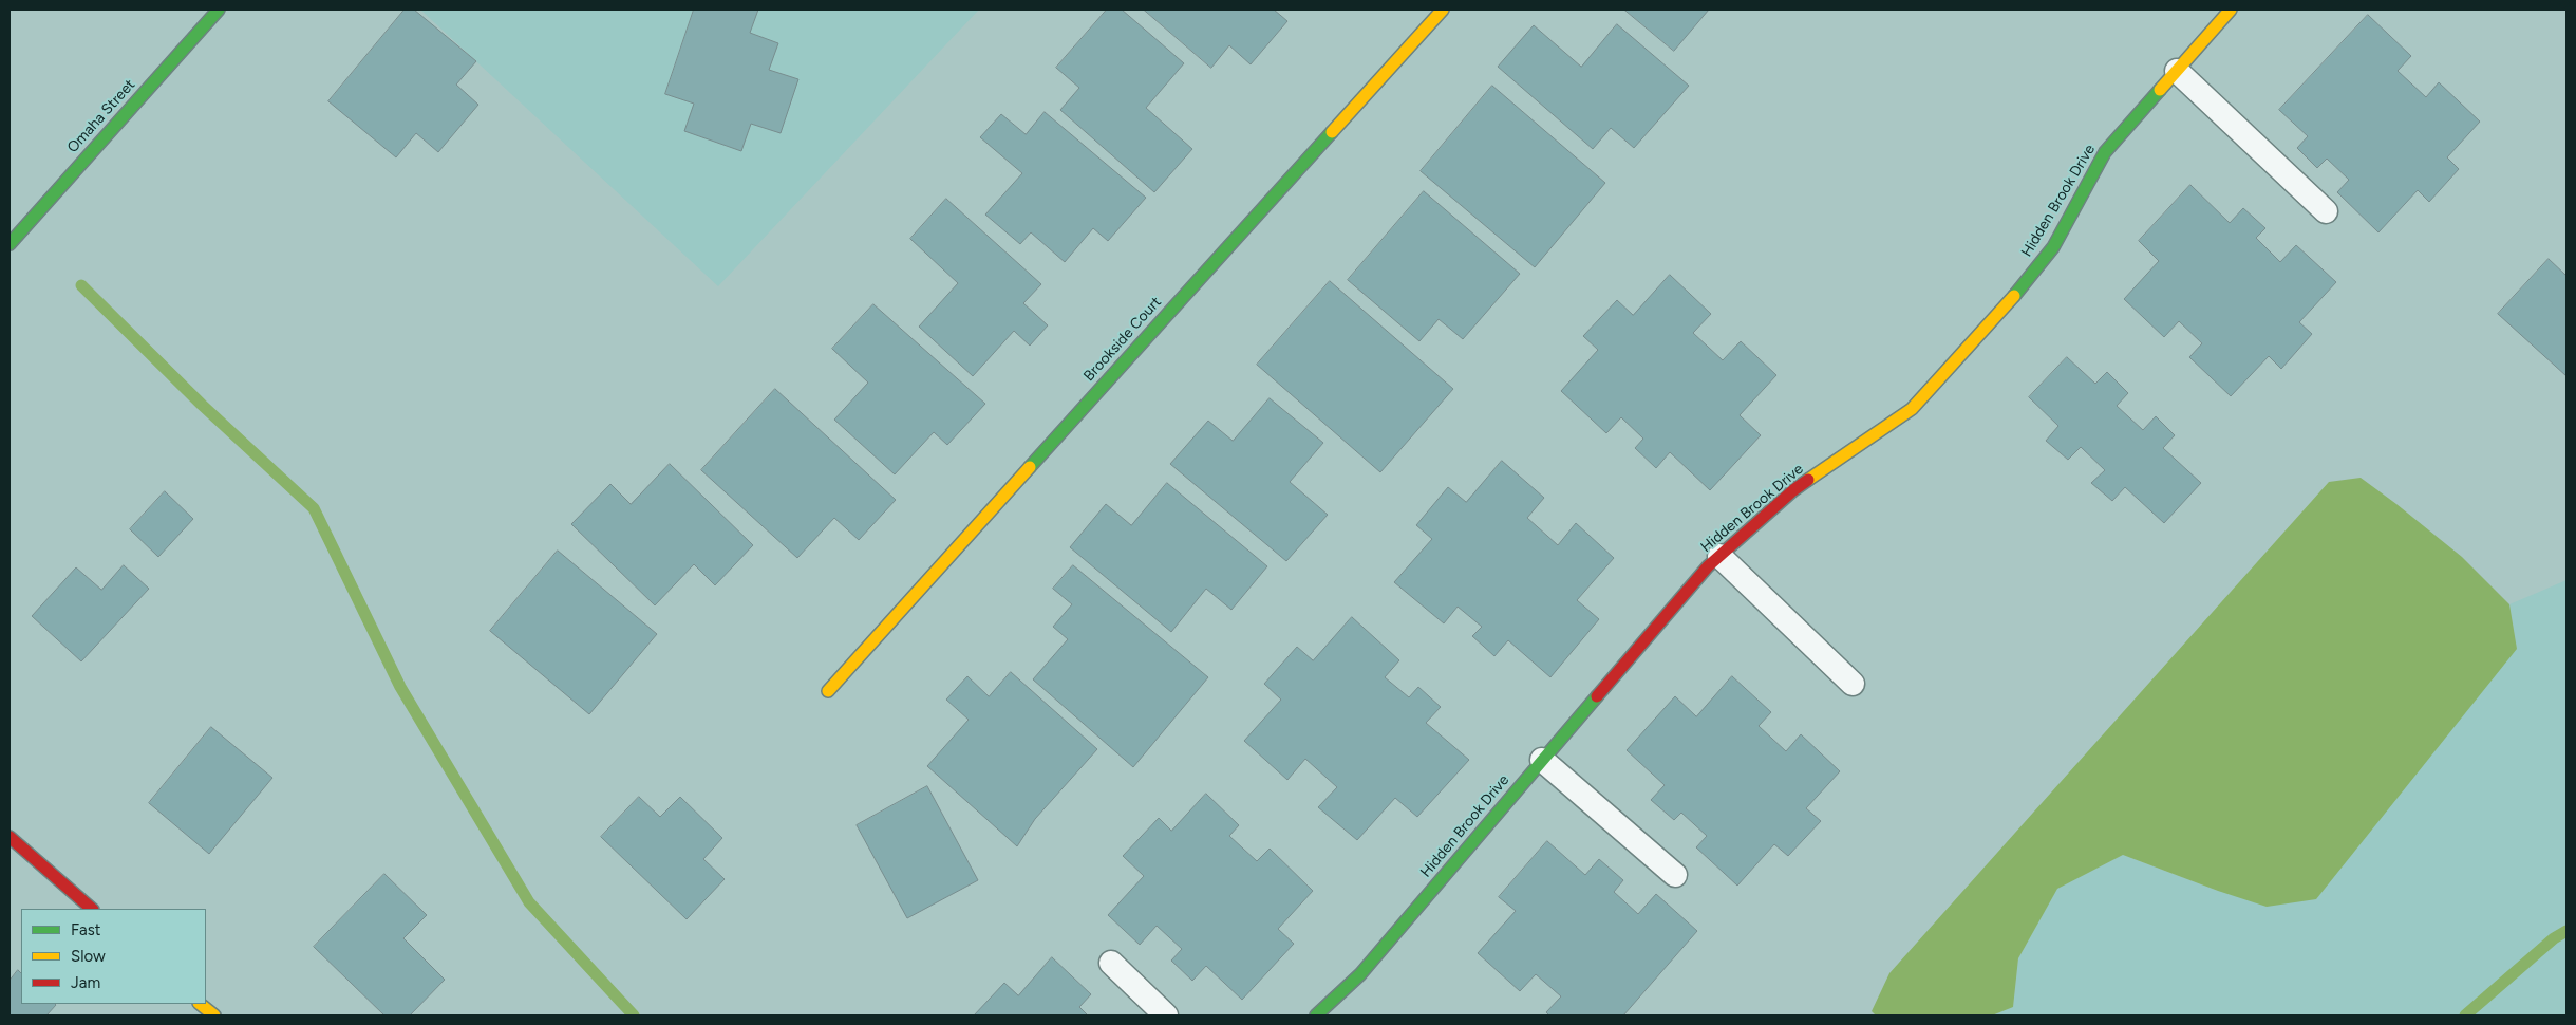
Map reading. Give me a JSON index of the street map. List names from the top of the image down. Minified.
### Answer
{"streets":{"street":["Omaha Street","Hidden Brook Drive","Brookside Court"]},"legend":["Fast","Slow","Jam"]}
